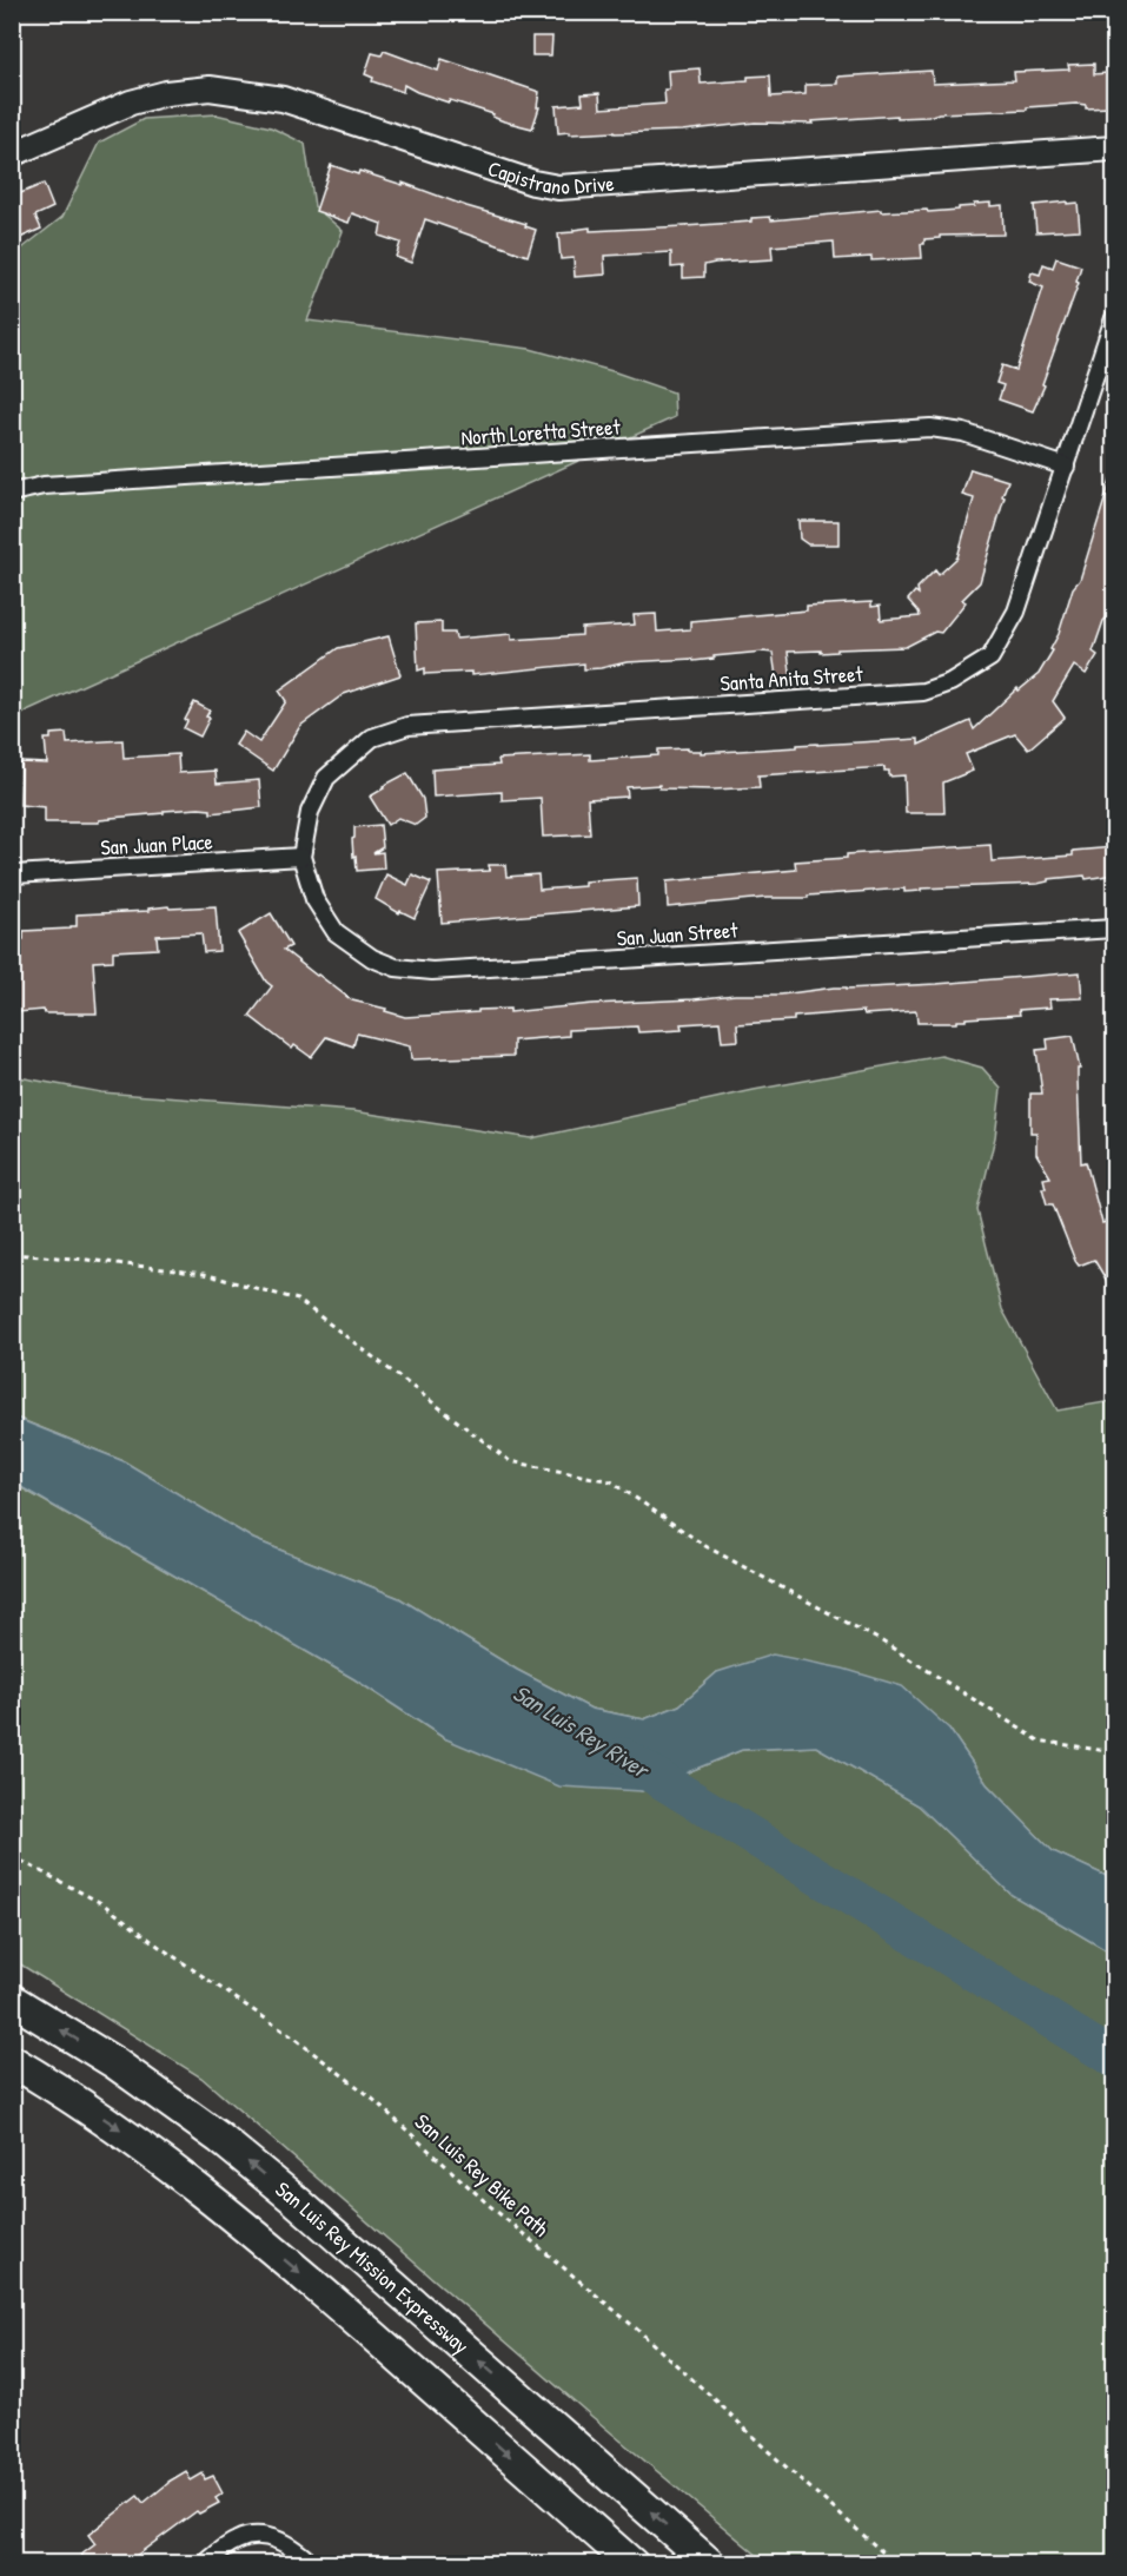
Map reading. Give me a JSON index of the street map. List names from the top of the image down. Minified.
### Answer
{"streets":{"highway":["San Luis Rey Mission Expressway"],"street":["Capistrano Drive","North Loretta Street","Santa Anita Street","San Juan Place","San Juan Street"],"path":["San Luis Rey Bike Path"]},"crossings":[["North Loretta Street","Santa Anita Street"],["Santa Anita Street","San Juan Place"],["Santa Anita Street","San Juan Street"],["San Juan Place","San Juan Street"]],"water":["San Luis Rey River"]}
